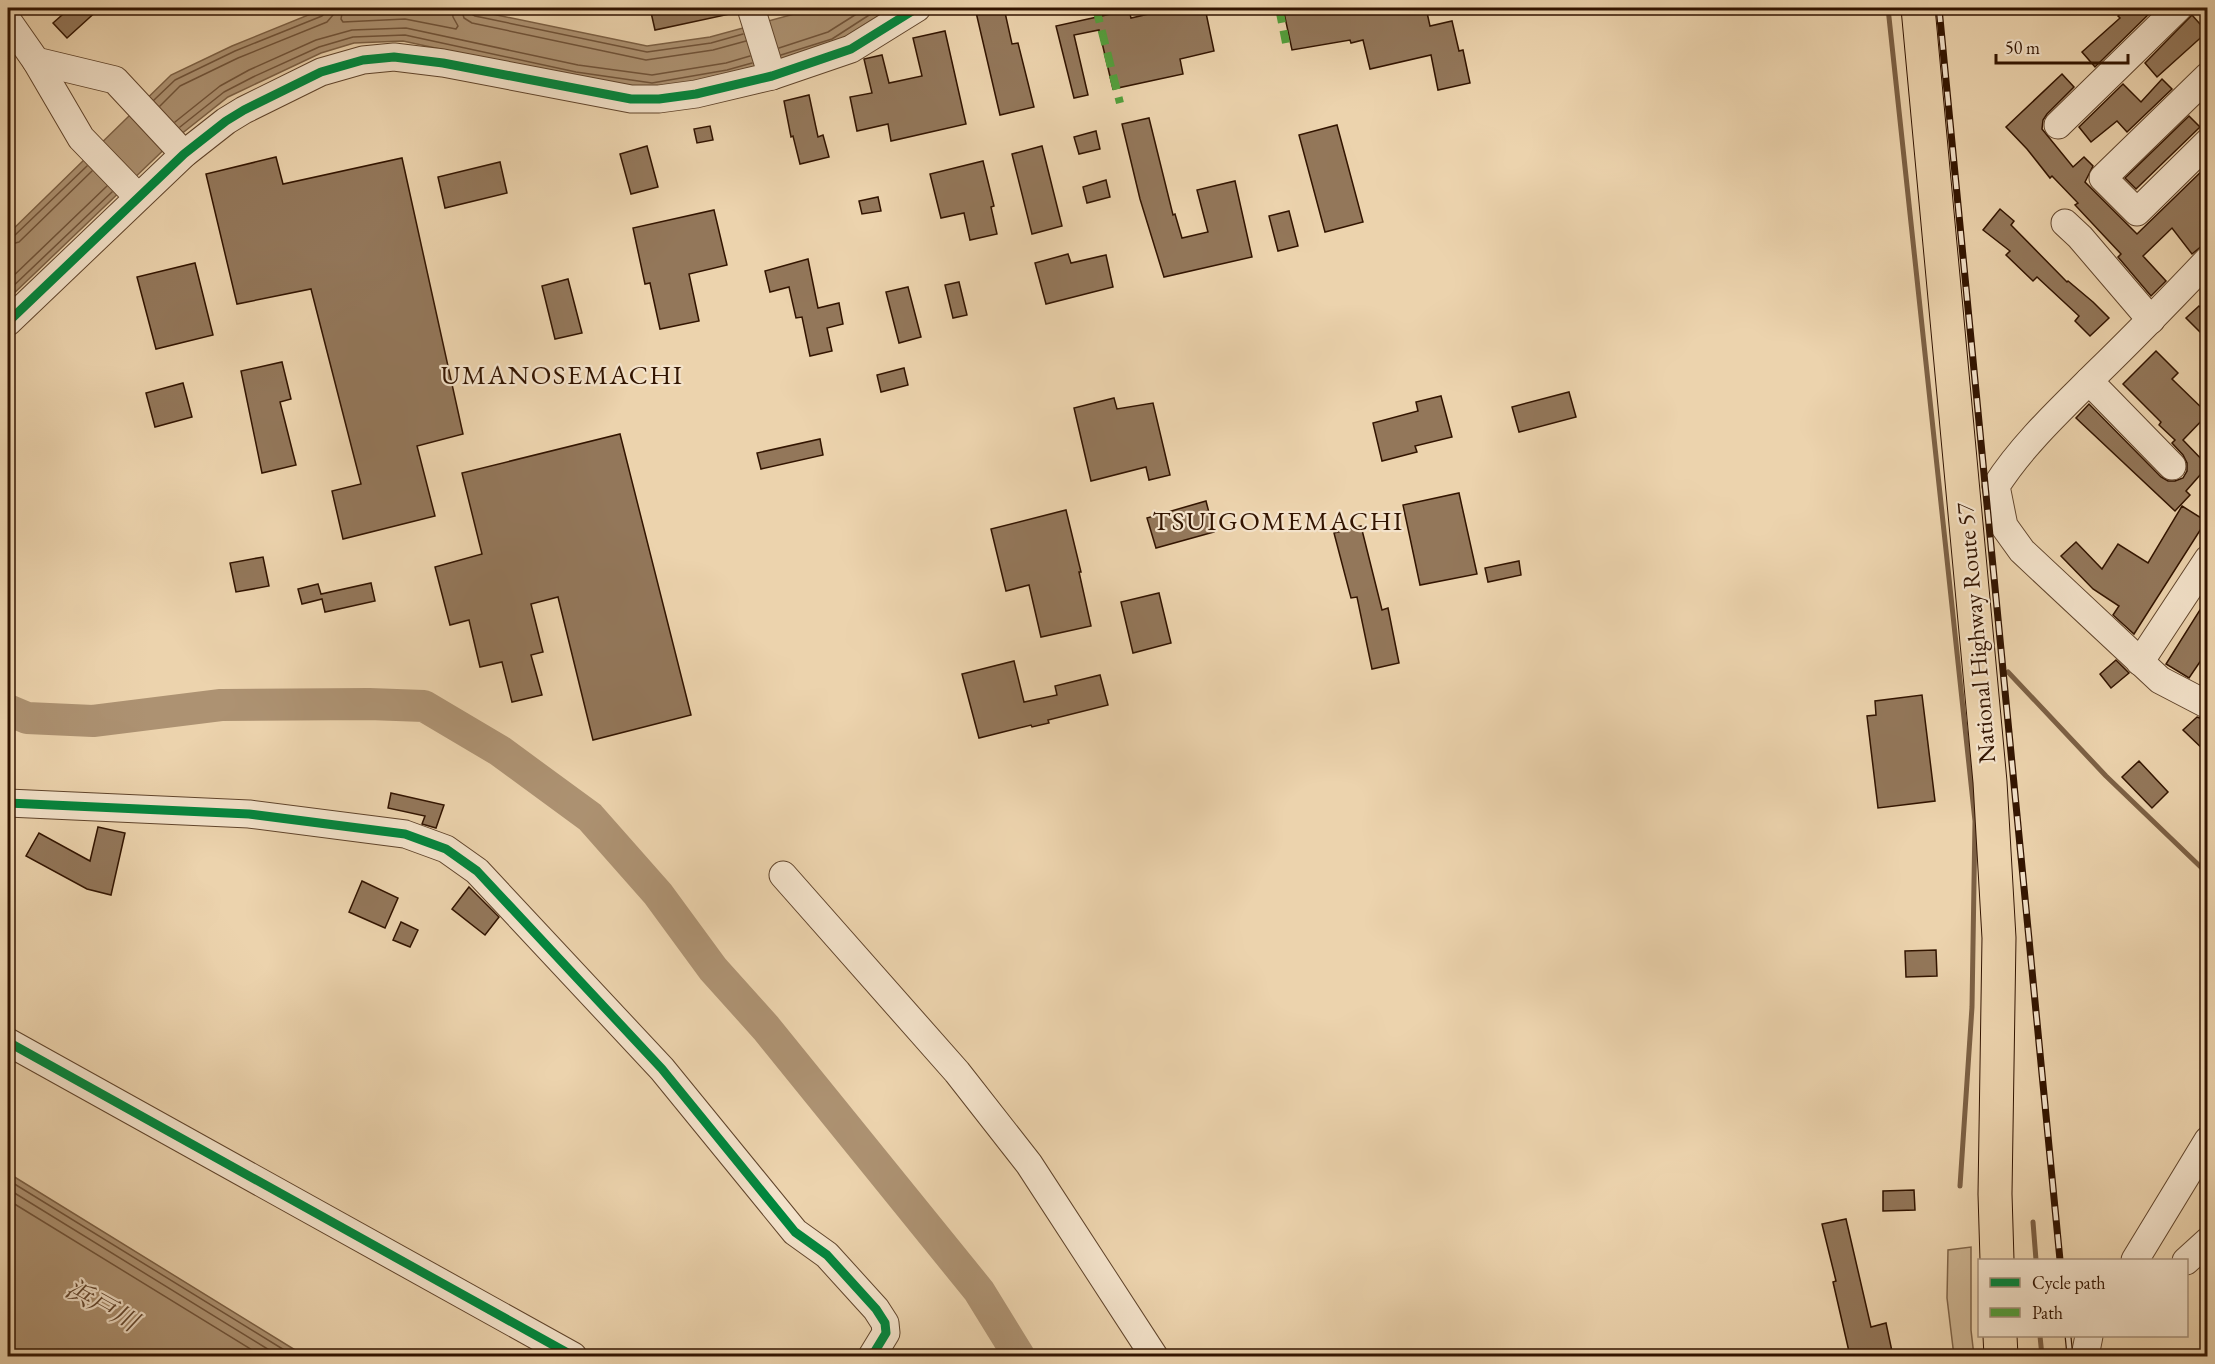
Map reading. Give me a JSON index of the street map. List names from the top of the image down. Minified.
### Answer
{"streets":{"highway":["National Highway Route 57"]},"districts":["UMANOSEMACHI","TSUIGOMEMACHI"],"water":["浜戸川"],"legend":["Cycle path","Path"],"scale_bar":"50 m"}
